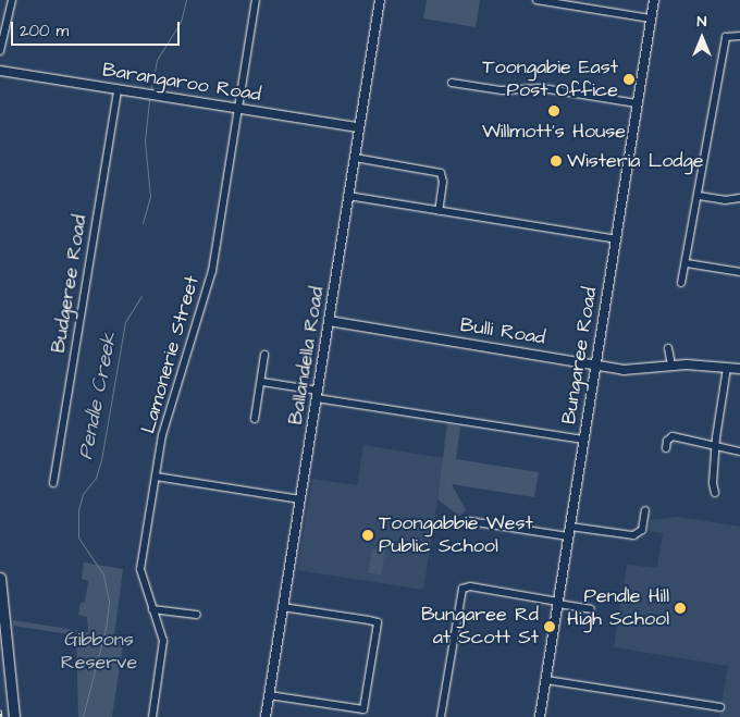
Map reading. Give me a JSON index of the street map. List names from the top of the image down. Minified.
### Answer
{"streets":{"street":["Barangaroo Road","Budgeree Road","Bulli Road","Lamonerie Street","Ballandella Road","Bungaree Road"]},"crossings":[["Barangaroo Road","Budgeree Road"],["Barangaroo Road","Lamonerie Street"],["Barangaroo Road","Ballandella Road"],["Bulli Road","Ballandella Road"],["Bulli Road","Bungaree Road"]],"water":["Pendle Creek"],"parks":["Gibbons Reserve"],"places":["Toongabie East Post Office","Willmott's House","Wisteria Lodge","Toongabbie West Public School","Pendle Hill High School","Bungaree Rd at Scott St"],"scale_bar":"200 m","north":"top"}
